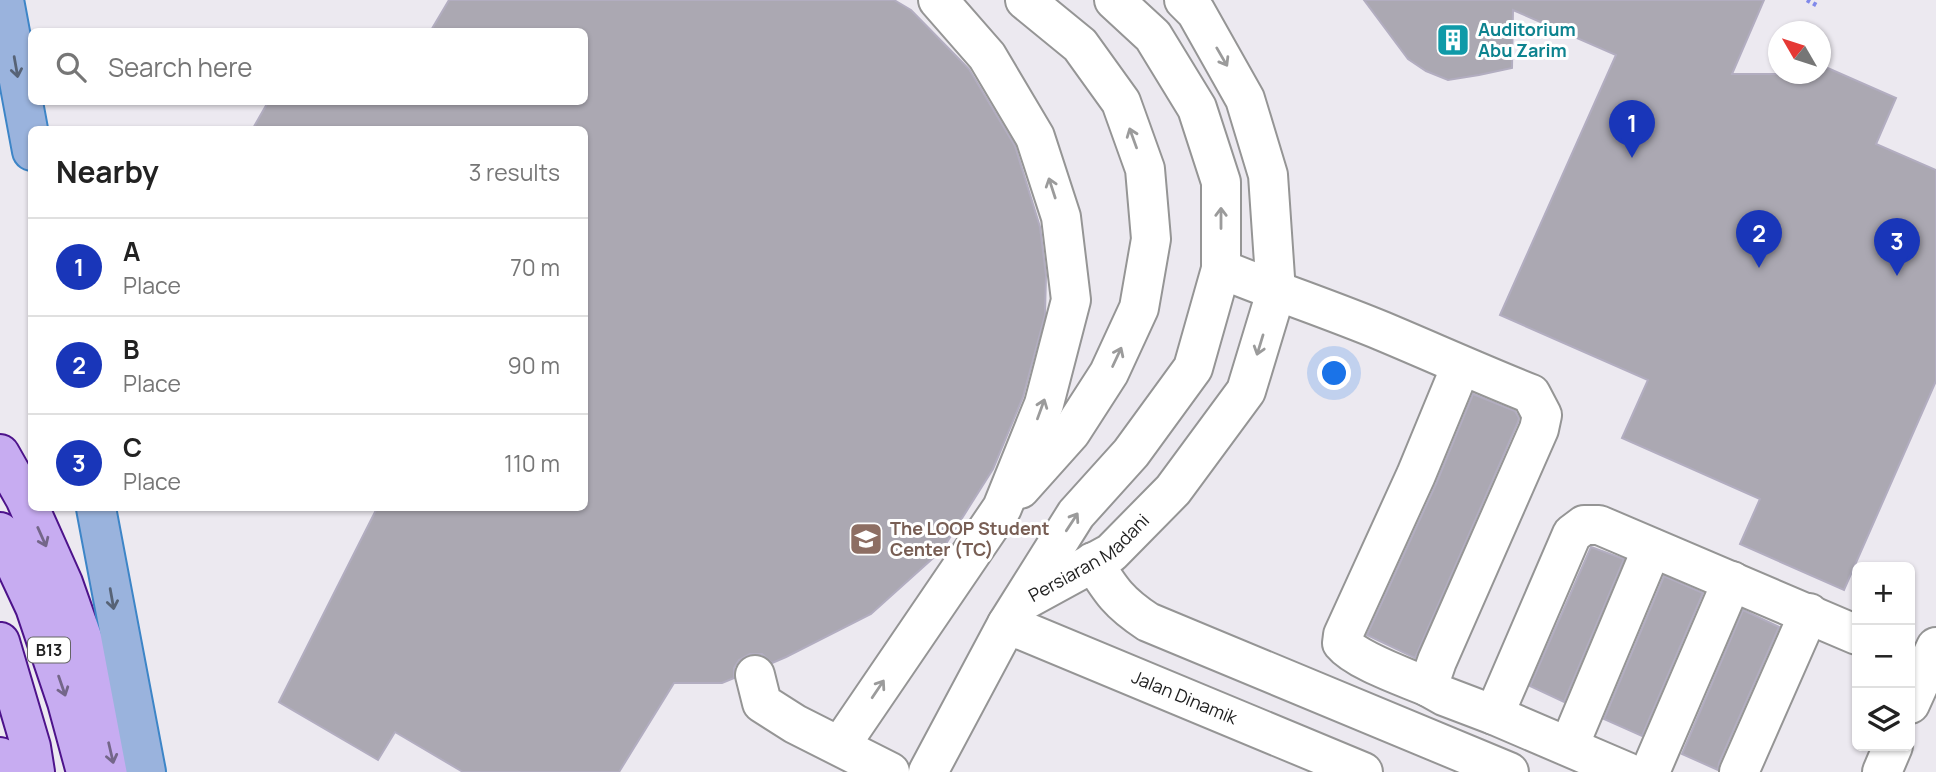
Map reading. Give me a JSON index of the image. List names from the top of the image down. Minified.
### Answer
{"streets":{"main road":["B13"],"street":["Persiaran Madani","Jalan Dinamik"]},"crossings":[["Persiaran Madani","Jalan Dinamik"]],"places":{"building":["Auditorium Abu Zarim"],"school or university":["The LOOP Student Center (TC)"]},"north":"top left","page":{"search":"Search here","pins":["1","2","3"],"heading":["Nearby","3 results"],"list":[{"mark":"1","name":"A","note":"Place","value":"70 m"},{"mark":"2","name":"B","note":"Place","value":"90 m"},{"mark":"3","name":"C","note":"Place","value":"110 m"}],"map_buttons":["+","−"]}}
